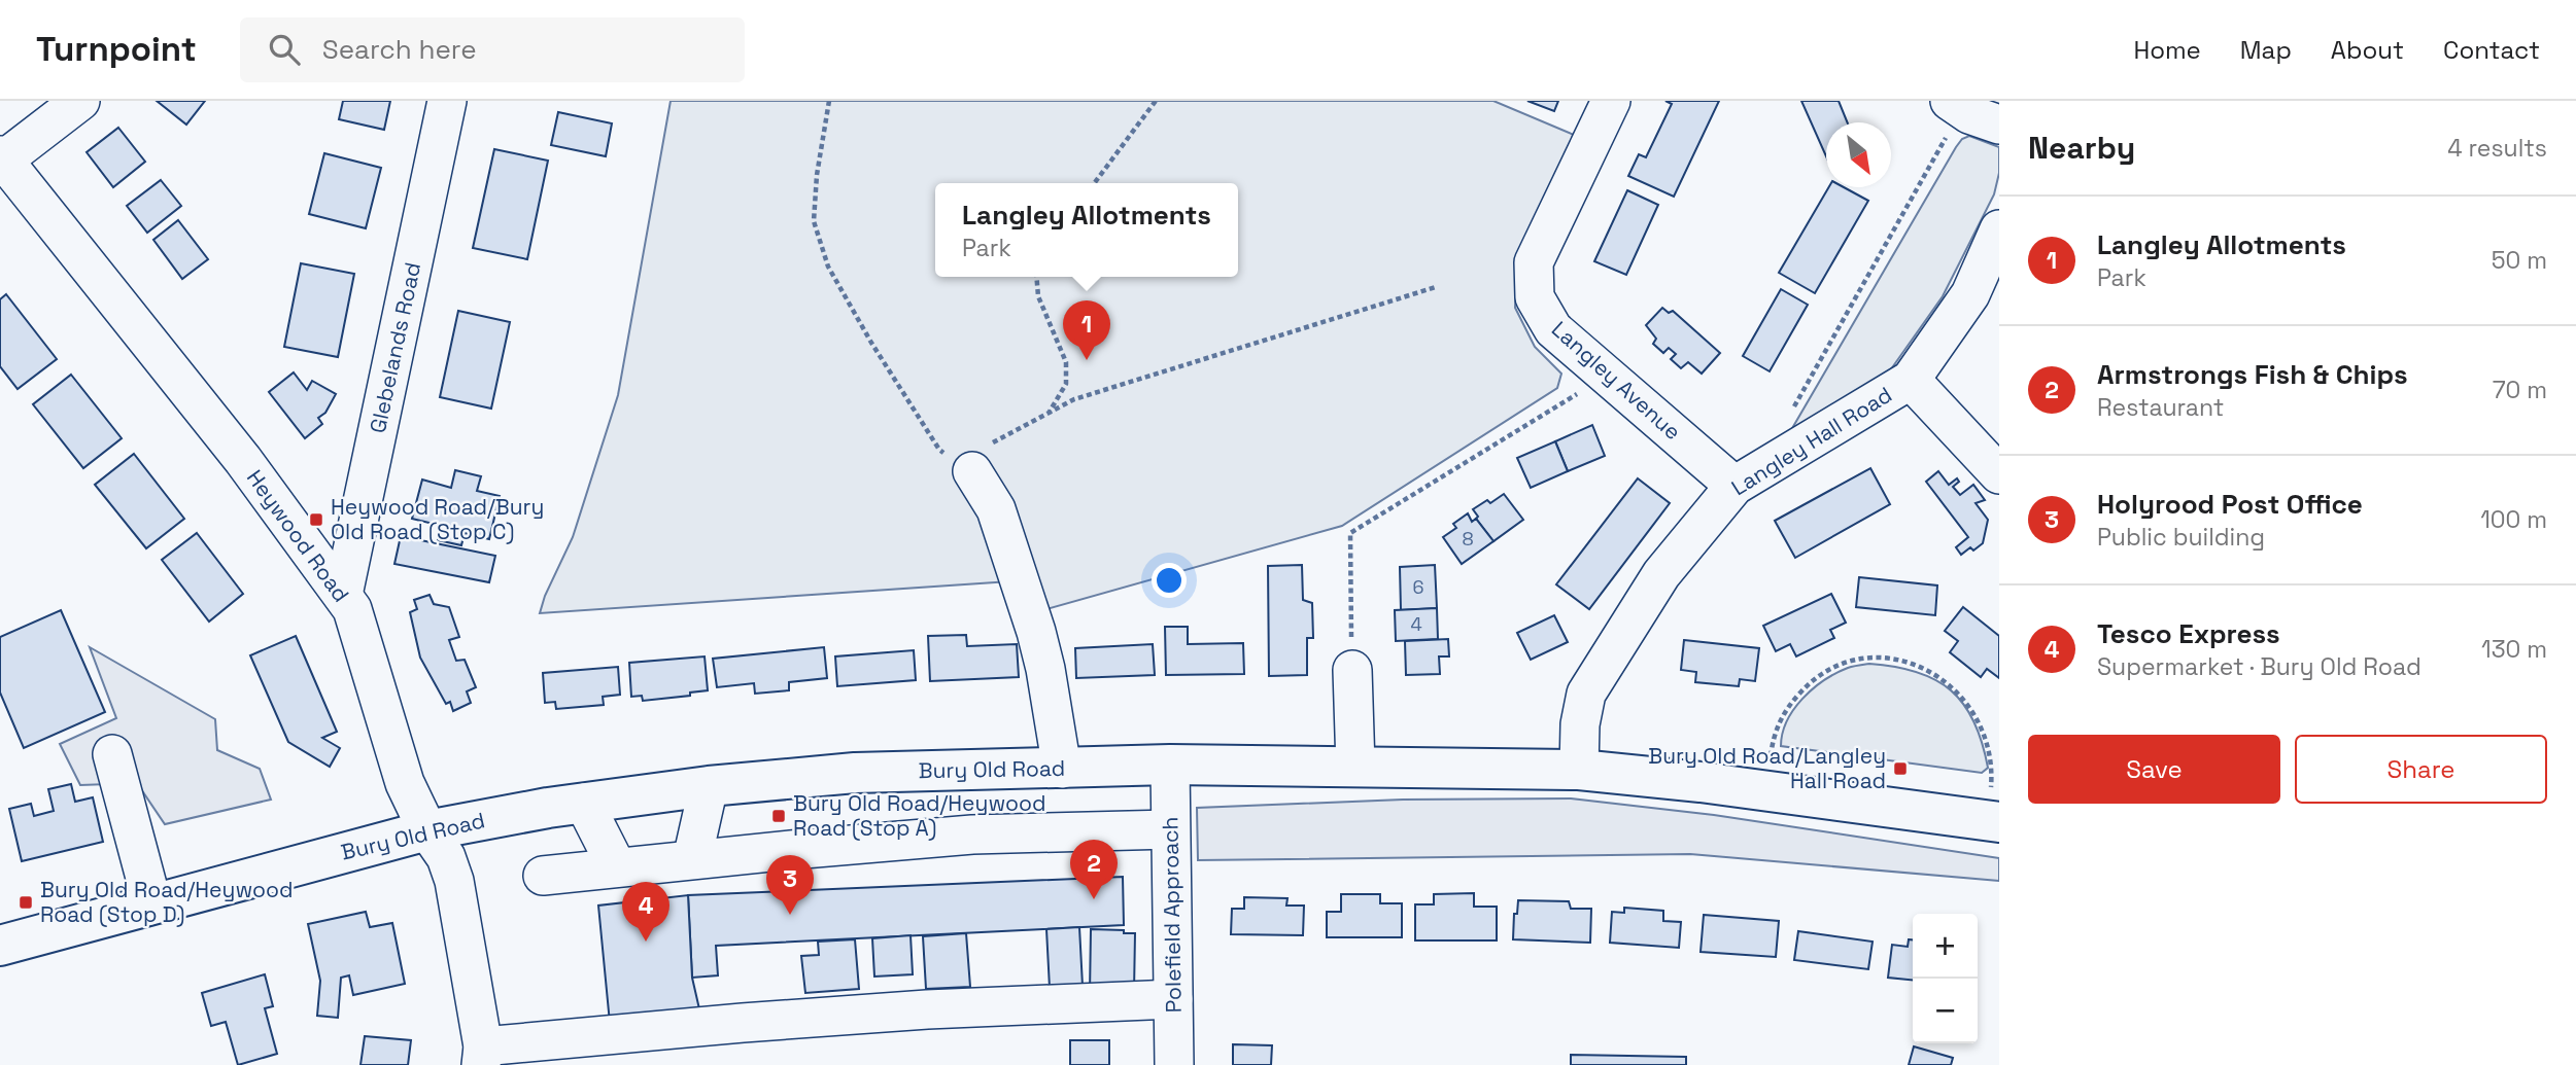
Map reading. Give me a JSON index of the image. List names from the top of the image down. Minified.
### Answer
{"streets":{"main road":["Bury Old Road"],"street":["Glebelands Road","Langley Avenue","Langley Hall Road","Heywood Road","Polefield Approach"]},"crossings":[["Glebelands Road","Heywood Road"],["Langley Avenue","Langley Hall Road"],["Langley Hall Road","Bury Old Road"],["Heywood Road","Bury Old Road"],["Bury Old Road","Polefield Approach"]],"places":{"transit":["Heywood Road/Bury Old Road (Stop C)","Bury Old Road/Langley Hall Road","Bury Old Road/Heywood Road (Stop A)","Bury Old Road/Heywood Road (Stop D)"]},"house_numbers":["8","6","4"],"north":"bottom right","page":{"header":"Turnpoint","search":"Search here","nav":["Home","Map","About","Contact"],"heading":["Nearby","4 results"],"popup":["Langley Allotments","Park"],"list":[{"mark":"1","name":"Langley Allotments","note":"Park","value":"50 m"},{"mark":"2","name":"Armstrongs Fish & Chips","note":"Restaurant","value":"70 m"},{"mark":"3","name":"Holyrood Post Office","note":"Public building","value":"100 m"},{"mark":"4","name":"Tesco Express","note":"Supermarket · Bury Old Road","value":"130 m"}],"pins":["1","2","3","4"],"buttons":["Save","Share"],"map_buttons":["+","−"]}}
